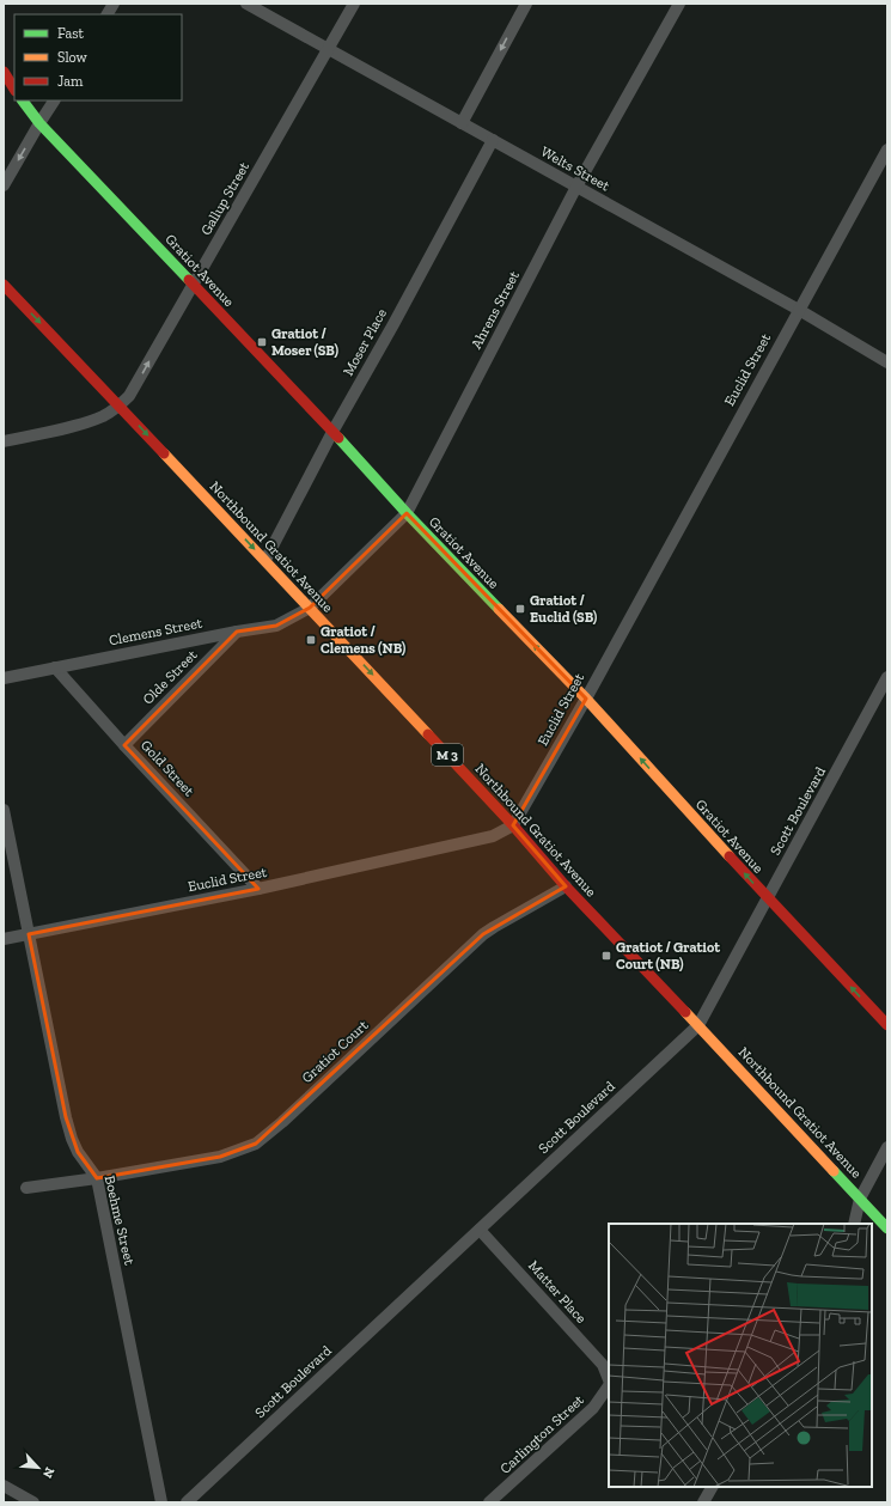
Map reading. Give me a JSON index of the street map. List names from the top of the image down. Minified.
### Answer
{"streets":{"main road":["Gratiot Avenue","Northbound Gratiot Avenue","M 3"],"street":["Welts Street","Gallup Street","Ahrens Street","Moser Place","Euclid Street","Clemens Street","Olde Street","Gold Street","Scott Boulevard","Gratiot Court","Boehme Street","Matter Place","Carlington Street"]},"crossings":[["Welts Street","Gallup Street"],["Welts Street","Ahrens Street"],["Welts Street","Moser Place"],["Welts Street","Euclid Street"],["Gallup Street","Gratiot Avenue"],["Gallup Street","Northbound Gratiot Avenue"],["Gratiot Avenue","Ahrens Street"],["Gratiot Avenue","Moser Place"],["Gratiot Avenue","Euclid Street"],["Gratiot Avenue","Scott Boulevard"],["Ahrens Street","Northbound Gratiot Avenue"],["Ahrens Street","Clemens Street"],["Moser Place","Northbound Gratiot Avenue"],["Euclid Street","Northbound Gratiot Avenue"],["Euclid Street","Gold Street"],["Euclid Street","Boehme Street"],["Northbound Gratiot Avenue","Clemens Street"],["Northbound Gratiot Avenue","Scott Boulevard"],["Northbound Gratiot Avenue","Gratiot Court"],["Clemens Street","Olde Street"],["Clemens Street","Gold Street"],["Olde Street","Gold Street"],["Scott Boulevard","Matter Place"],["Gratiot Court","Boehme Street"],["Matter Place","Carlington Street"]],"one_way":["Gratiot Avenue","Northbound Gratiot Avenue"],"places":{"transit":["Gratiot / Moser (SB)","Gratiot / Euclid (SB)","Gratiot / Clemens (NB)","Gratiot / Gratiot Court (NB)"]},"legend":["Fast","Slow","Jam"],"north":"bottom right"}
